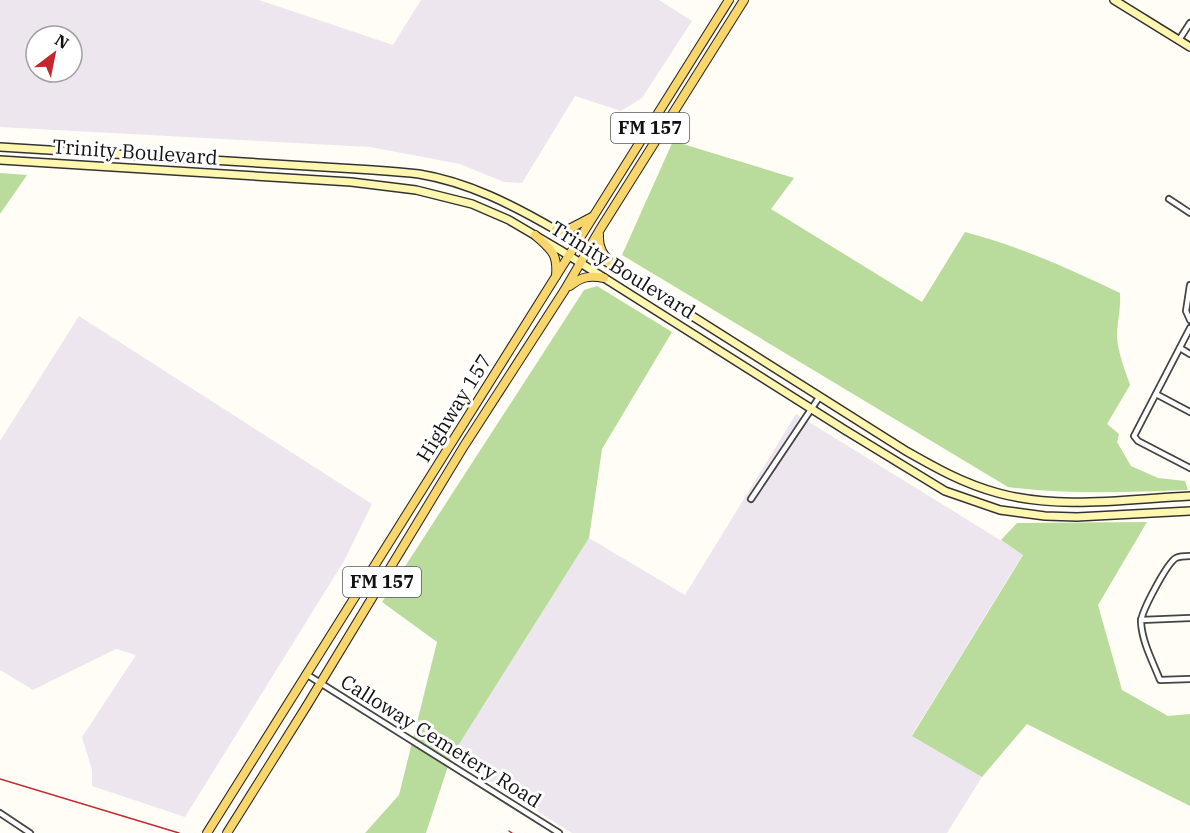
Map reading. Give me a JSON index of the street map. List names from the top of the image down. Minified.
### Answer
{"streets":{"main road":["FM 157","Trinity Boulevard","Highway 157"],"street":["Calloway Cemetery Road"]},"crossings":[["Trinity Boulevard","Highway 157"],["Highway 157","Calloway Cemetery Road"]],"north":"top right"}
